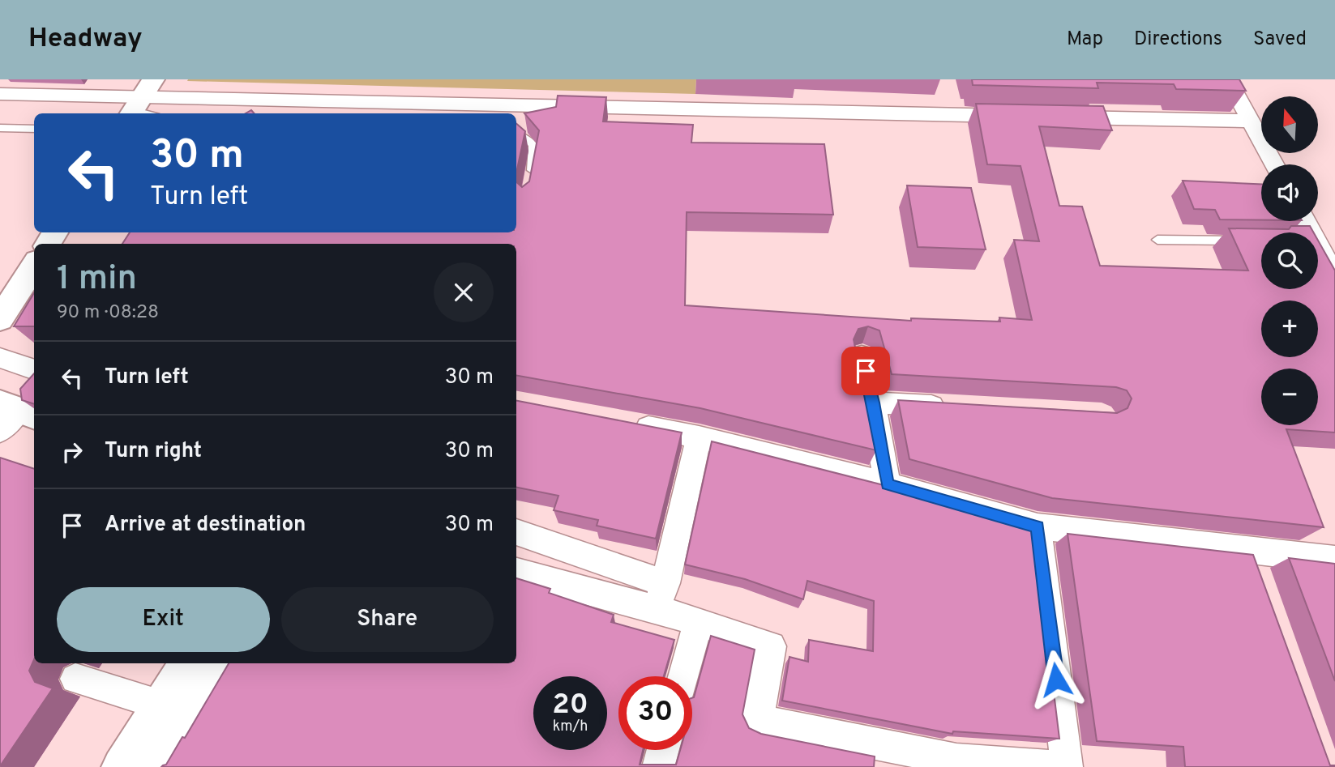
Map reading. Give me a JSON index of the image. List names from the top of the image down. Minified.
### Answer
{"north":"top","page":{"header":"Headway","nav":["Map","Directions","Saved"],"map_buttons":["+","−"],"turn":["30 m","Turn left"],"heading":["1 min","90 m · 08:28"],"list":[{"name":"Turn left","value":"30 m"},{"name":"Turn right","value":"30 m"},{"name":"Arrive at destination","value":"30 m"}],"buttons":["Exit","Share"],"speed":"20 km/h","limit":"30"}}
